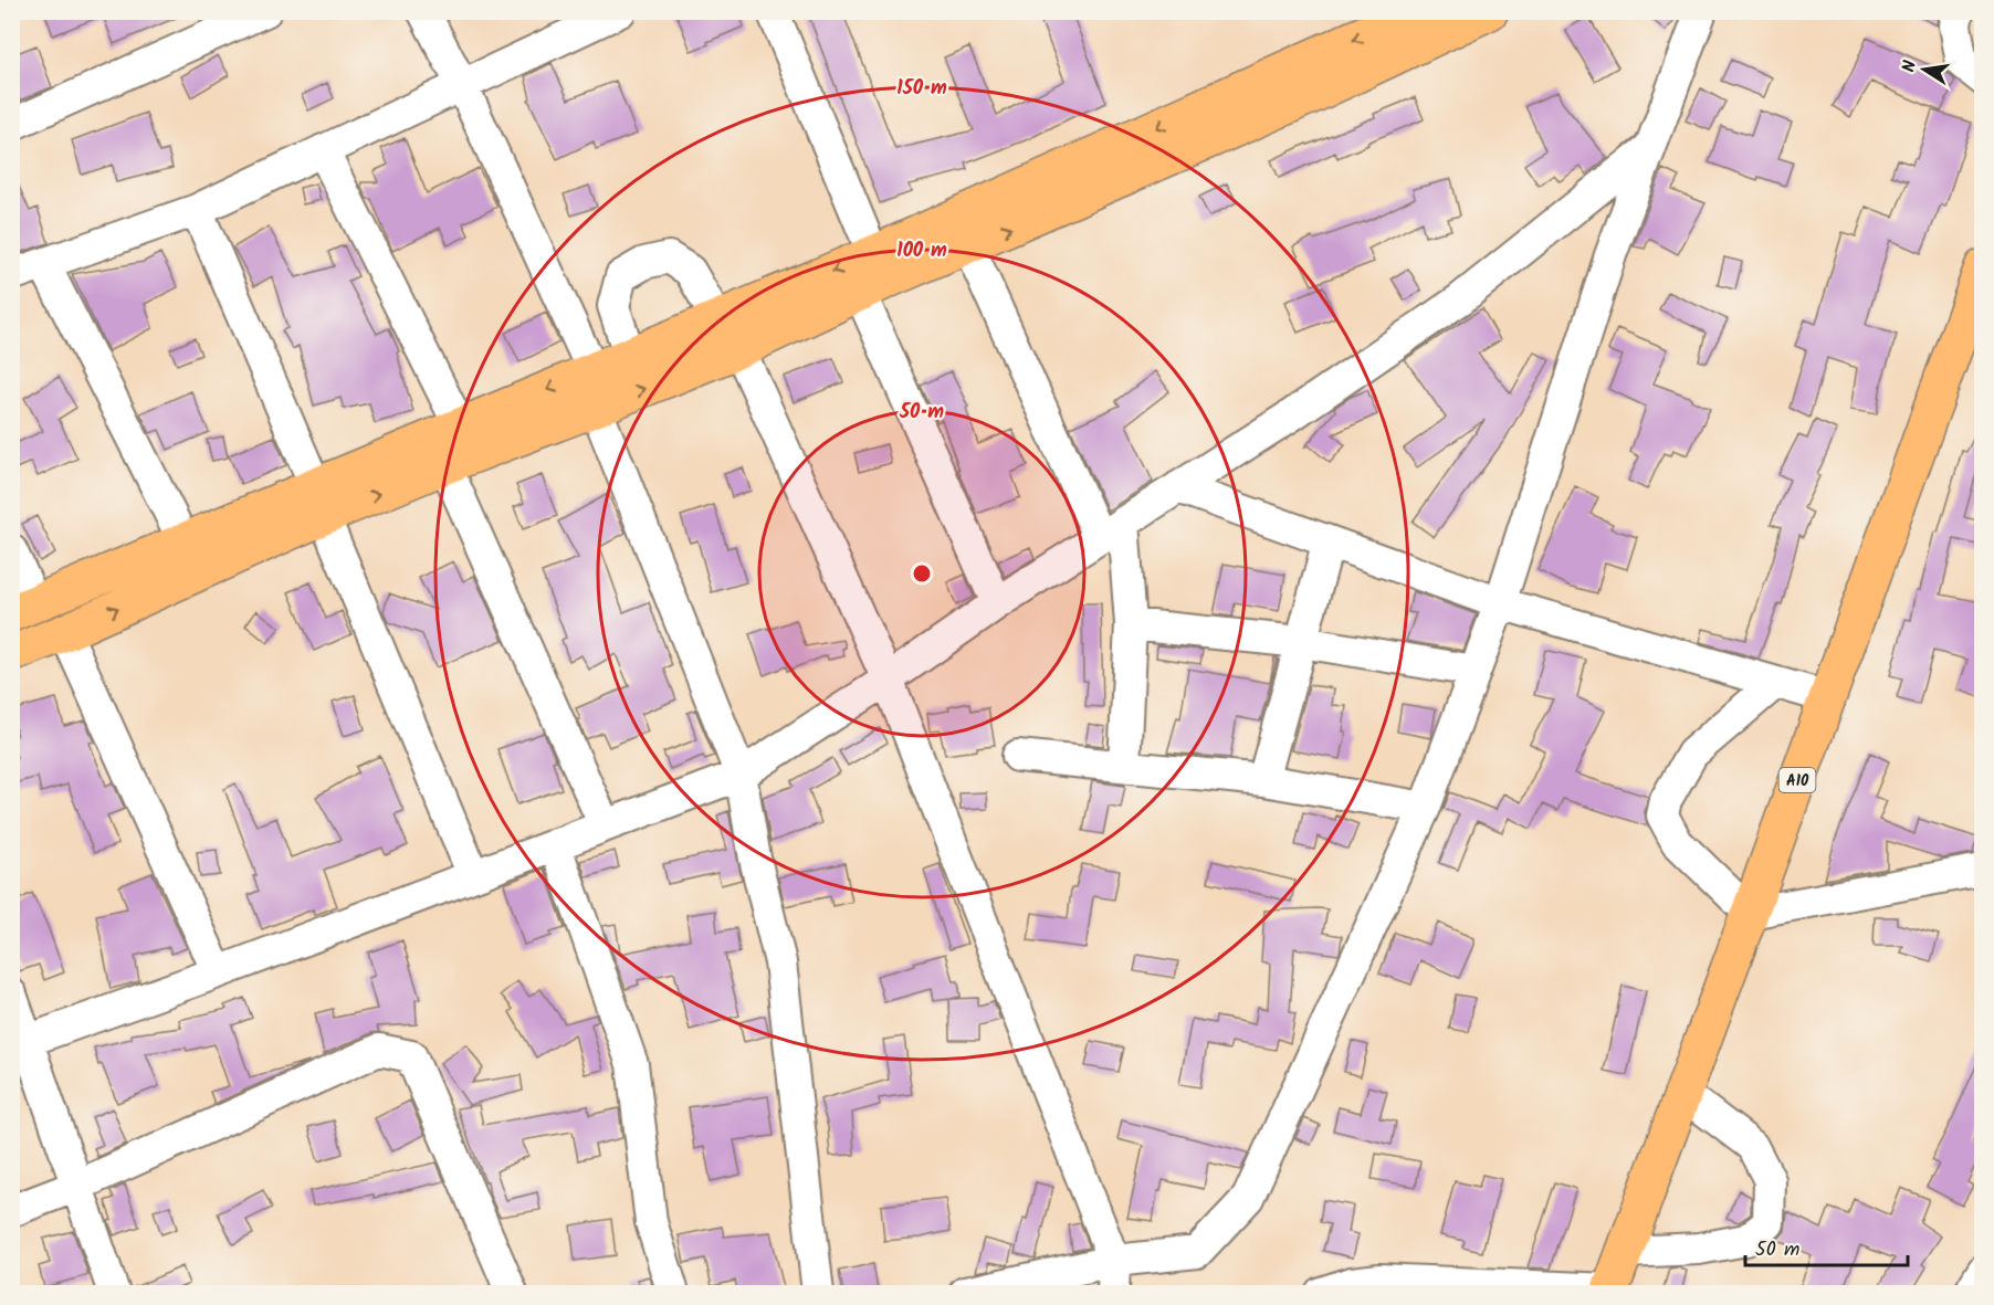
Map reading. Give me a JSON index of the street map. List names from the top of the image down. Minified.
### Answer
{"streets":{"main road":["A10"]},"scale_bar":"50 m","north":"left","rings":["150 m","100 m","50 m"]}
